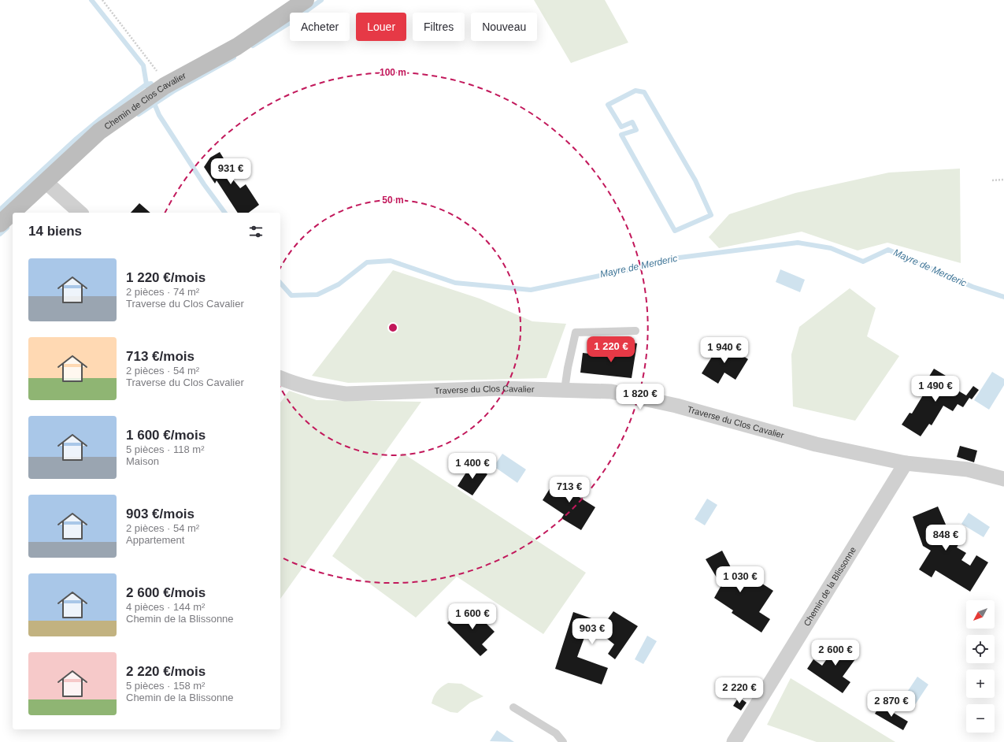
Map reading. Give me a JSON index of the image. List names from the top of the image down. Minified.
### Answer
{"streets":{"street":["Chemin de Clos Cavalier","Traverse du Clos Cavalier","Chemin de la Blissonne"]},"crossings":[["Traverse du Clos Cavalier","Chemin de la Blissonne"]],"water":["Mayre de Merderic"],"north":"bottom left","page":{"chip":["Acheter","Louer","Filtres","Nouveau"],"price":["931 €","1 220 €","1 940 €","1 490 €","1 820 €","1 400 €","713 €","848 €","1 030 €","1 600 €","903 €","2 600 €","2 220 €","2 870 €"],"heading":"14 biens","list":[{"name":"1 220 €/mois","note":"2 pièces · 74 m² · Traverse du Clos Cavalier"},{"name":"713 €/mois","note":"2 pièces · 54 m² · Traverse du Clos Cavalier"},{"name":"1 600 €/mois","note":"5 pièces · 118 m² · Maison"},{"name":"903 €/mois","note":"2 pièces · 54 m² · Appartement"},{"name":"2 600 €/mois","note":"4 pièces · 144 m² · Chemin de la Blissonne"},{"name":"2 220 €/mois","note":"5 pièces · 158 m² · Chemin de la Blissonne"}],"map_buttons":["+","−"]},"rings":["100 m","50 m"]}
